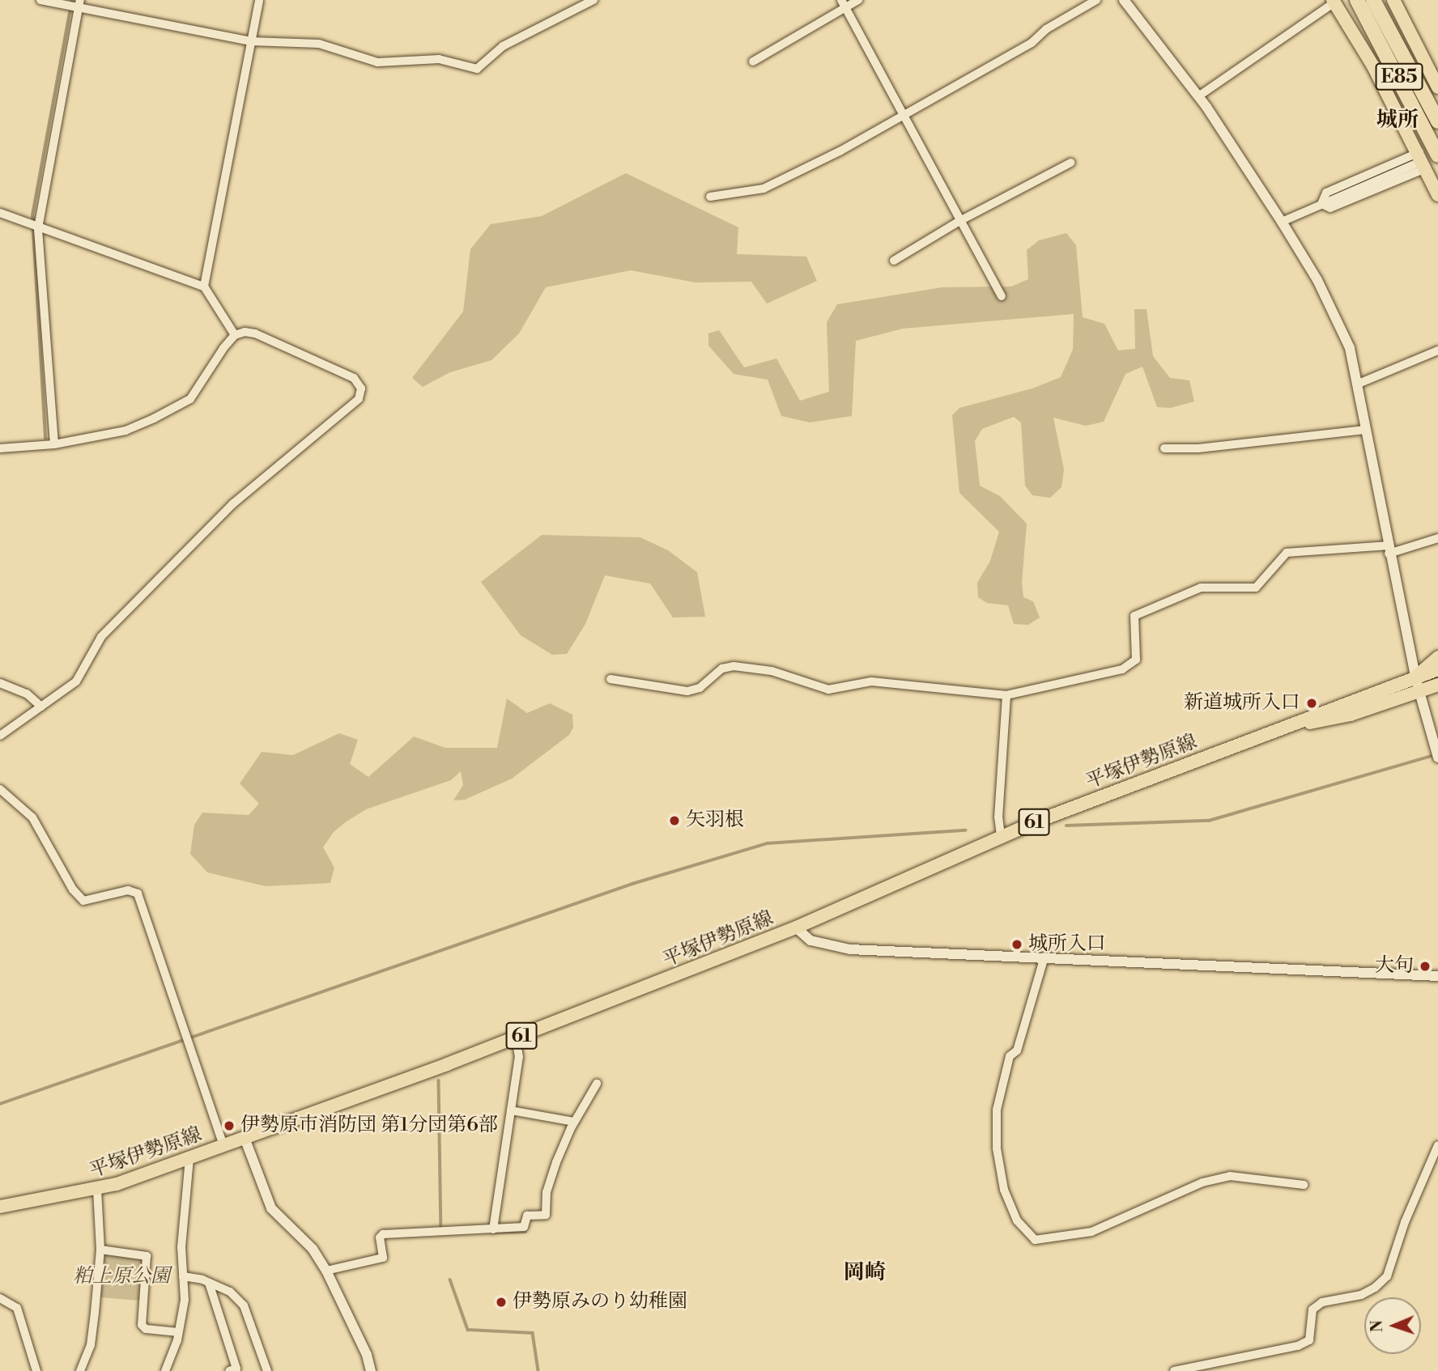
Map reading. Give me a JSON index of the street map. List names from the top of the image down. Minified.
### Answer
{"streets":{"highway":["E85"],"main road":["平塚伊勢原線","61"]},"districts":["城所","岡崎"],"parks":["粕上原公園"],"places":["新道城所入口","矢羽根","城所入口","大句","伊勢原市消防団 第1分団第6部","伊勢原みのり幼稚園"],"north":"left"}
